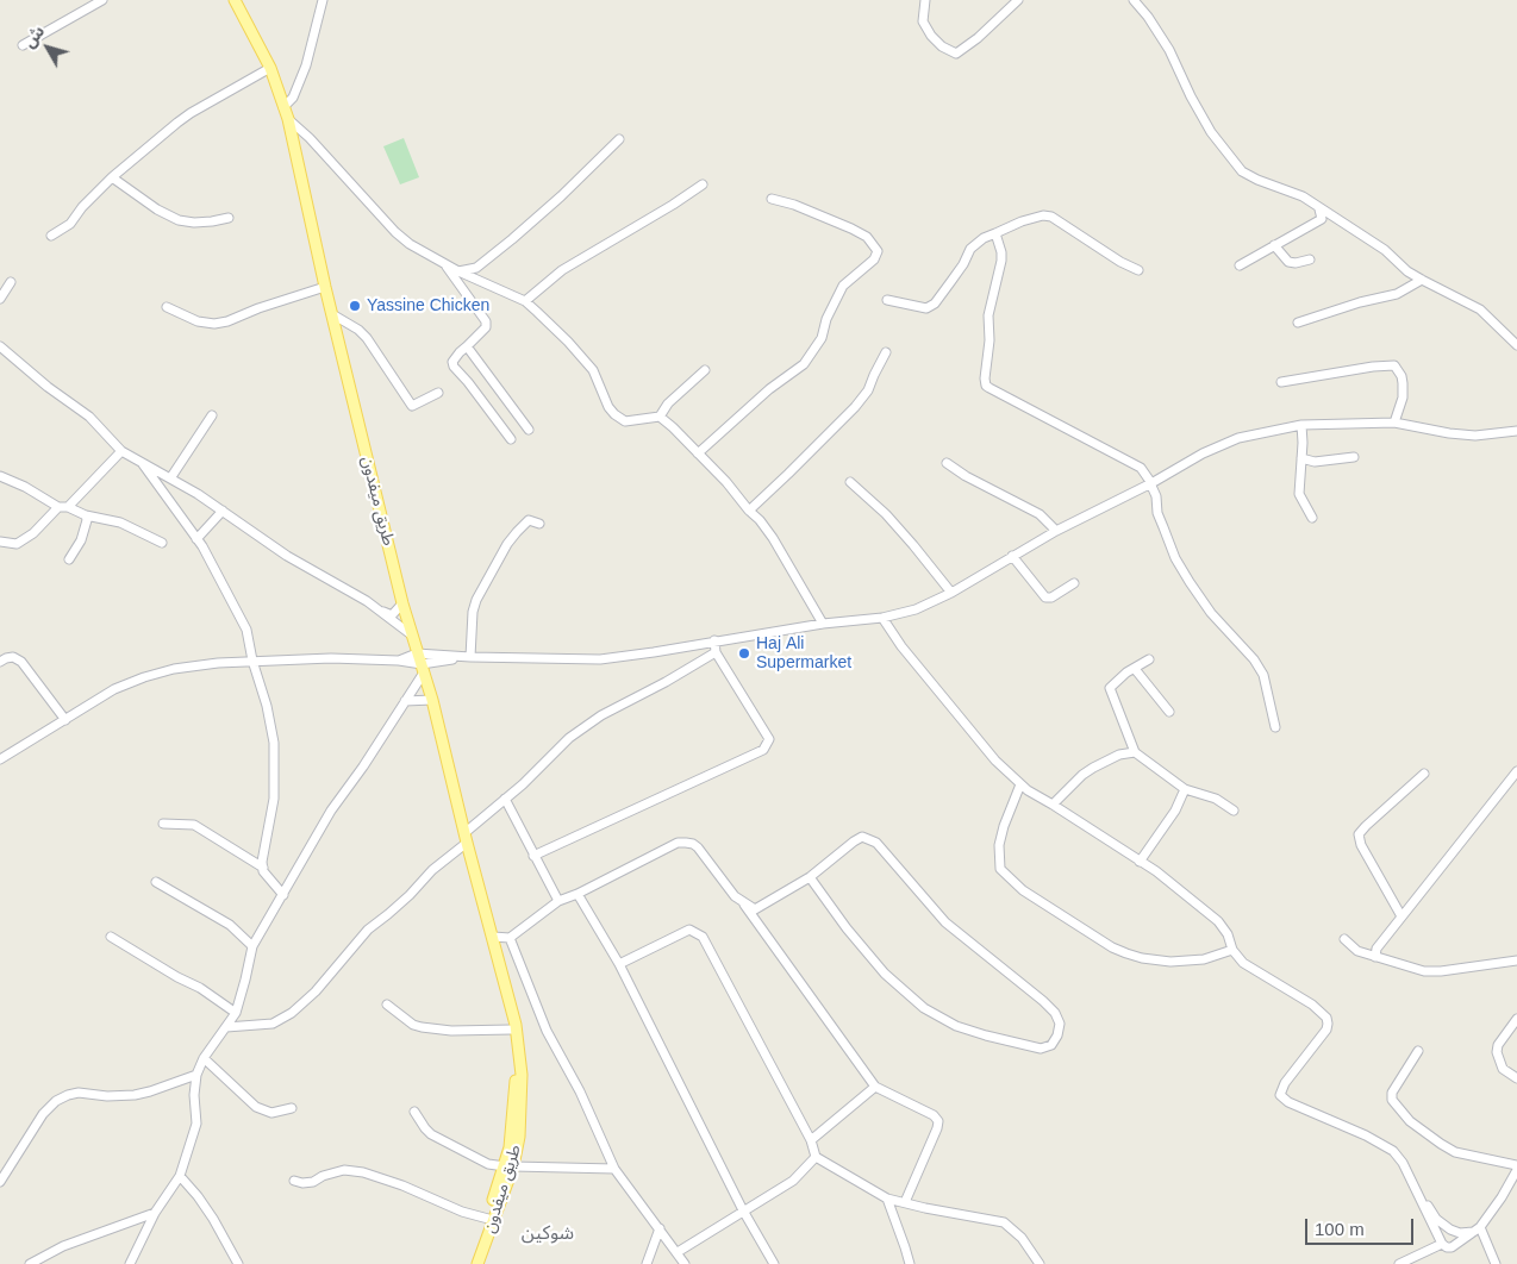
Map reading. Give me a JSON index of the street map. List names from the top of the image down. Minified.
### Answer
{"streets":{"main road":["طريق ميفدون"]},"districts":["شوكين"],"places":["Yassine Chicken","Haj Ali Supermarket"],"scale_bar":"100 m","north":"top left"}
